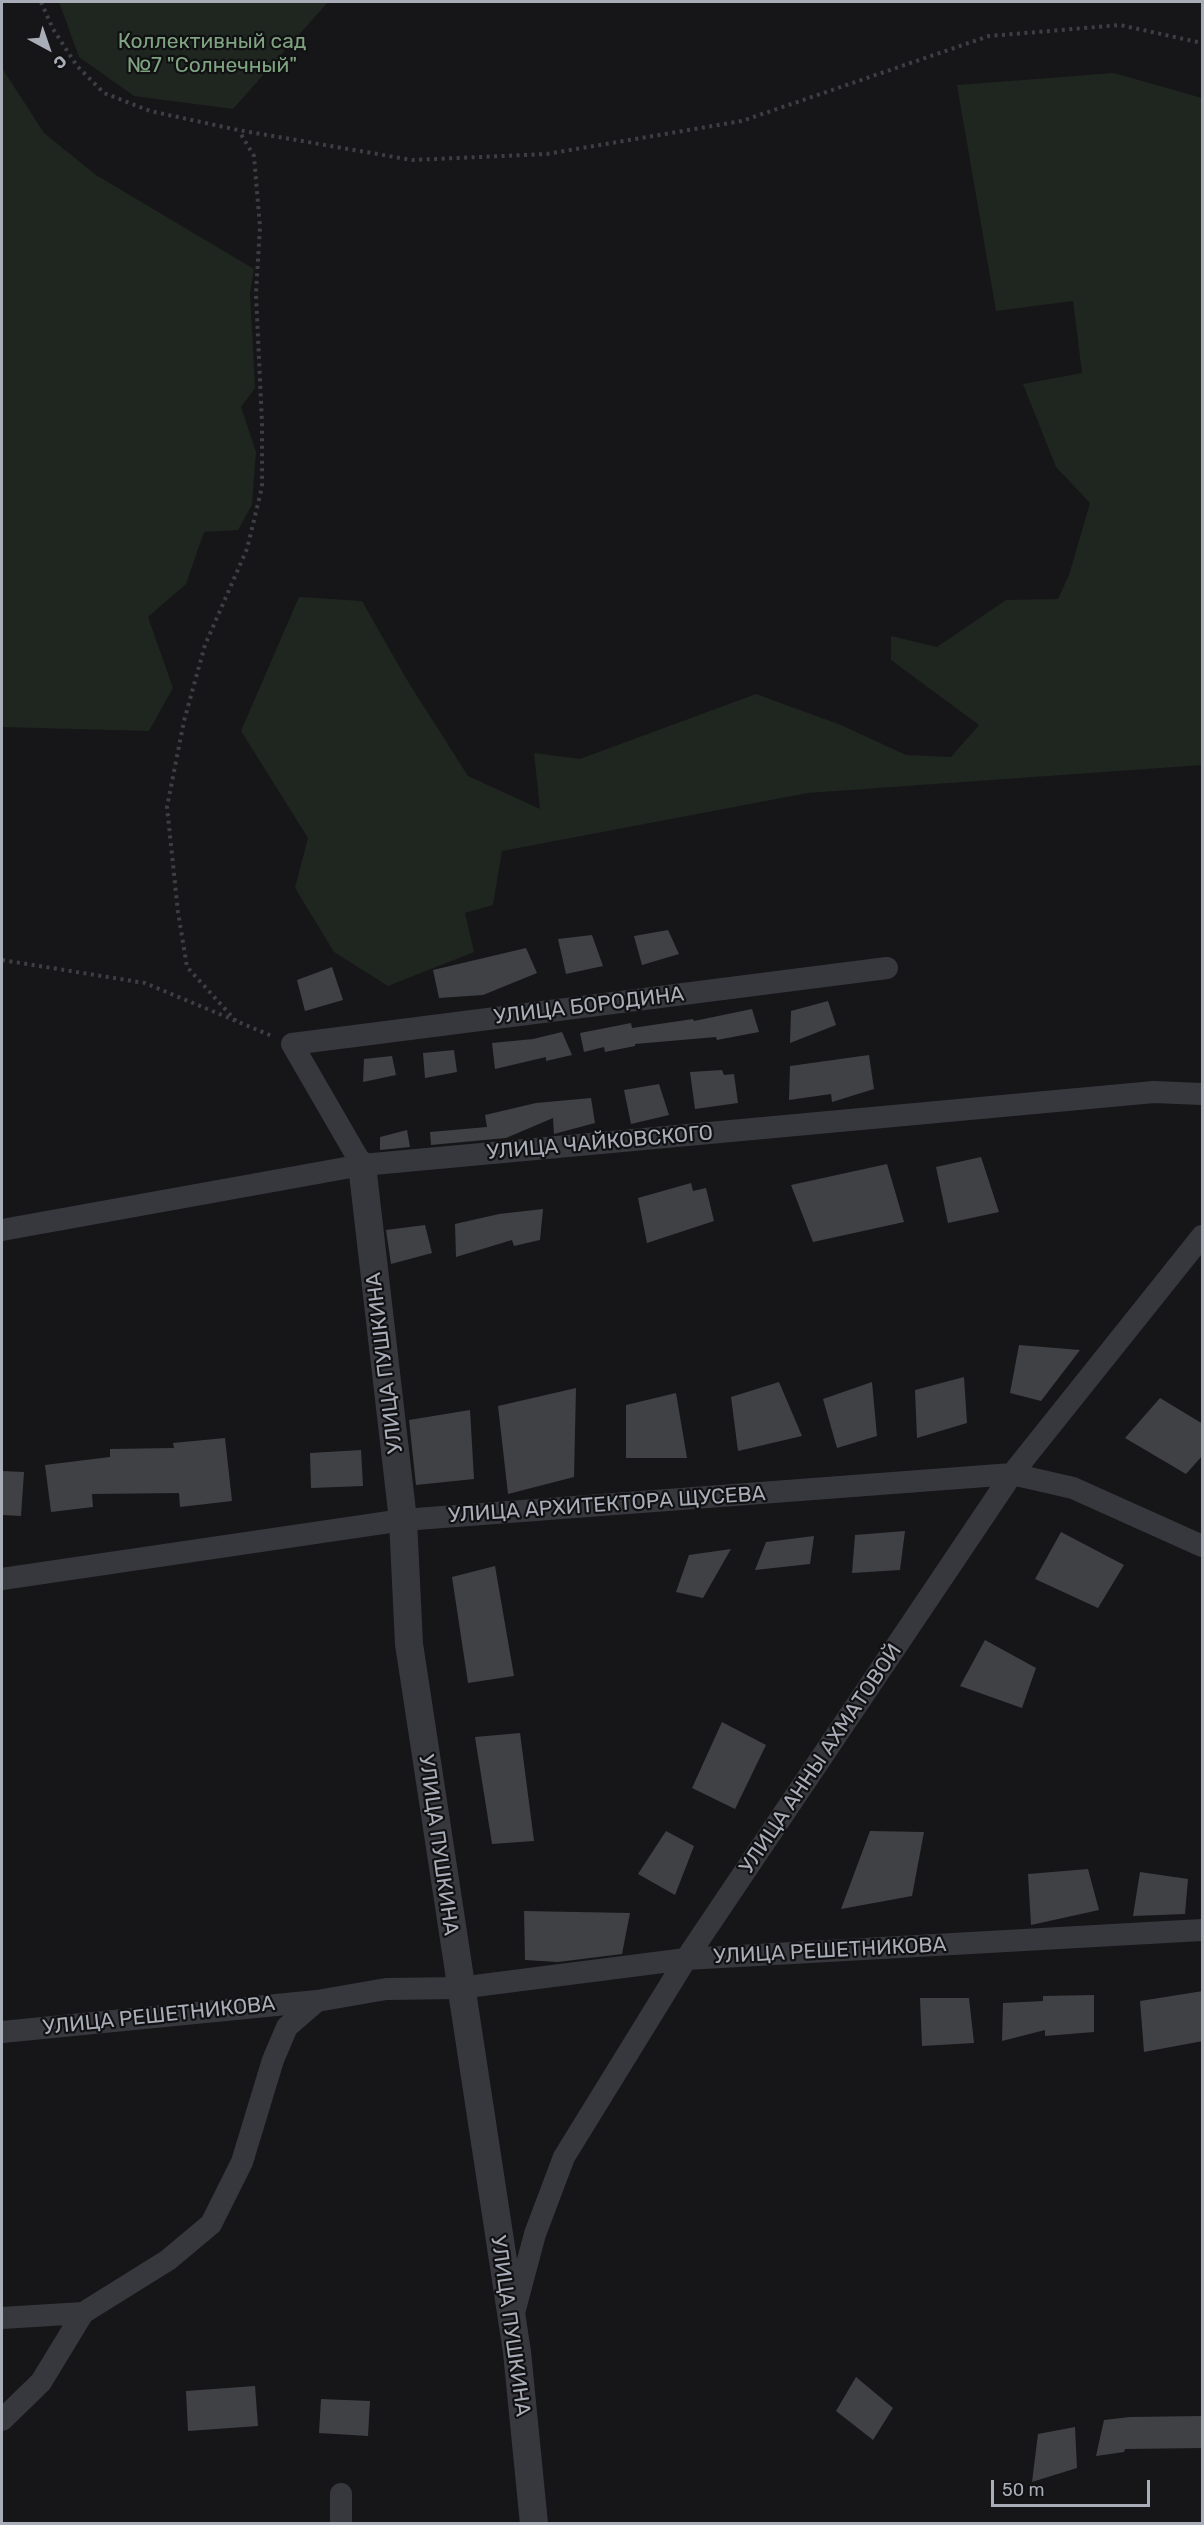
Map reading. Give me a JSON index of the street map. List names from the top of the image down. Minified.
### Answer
{"streets":{"street":["УЛИЦА БОРОДИНА","УЛИЦА ЧАЙКОВСКОГО","УЛИЦА ПУШКИНА","УЛИЦА АРХИТЕКТОРА ЩУСЕВА","УЛИЦА АННЫ АХМАТОВОЙ","УЛИЦА РЕШЕТНИКОВА"]},"crossings":[["УЛИЦА ЧАЙКОВСКОГО","УЛИЦА ПУШКИНА"],["УЛИЦА ПУШКИНА","УЛИЦА АРХИТЕКТОРА ЩУСЕВА"],["УЛИЦА ПУШКИНА","УЛИЦА АННЫ АХМАТОВОЙ"],["УЛИЦА ПУШКИНА","УЛИЦА РЕШЕТНИКОВА"],["УЛИЦА АРХИТЕКТОРА ЩУСЕВА","УЛИЦА АННЫ АХМАТОВОЙ"],["УЛИЦА АННЫ АХМАТОВОЙ","УЛИЦА РЕШЕТНИКОВА"]],"parks":["Коллективный сад №7 \"Солнечный\""],"scale_bar":"50 m","north":"bottom right"}
